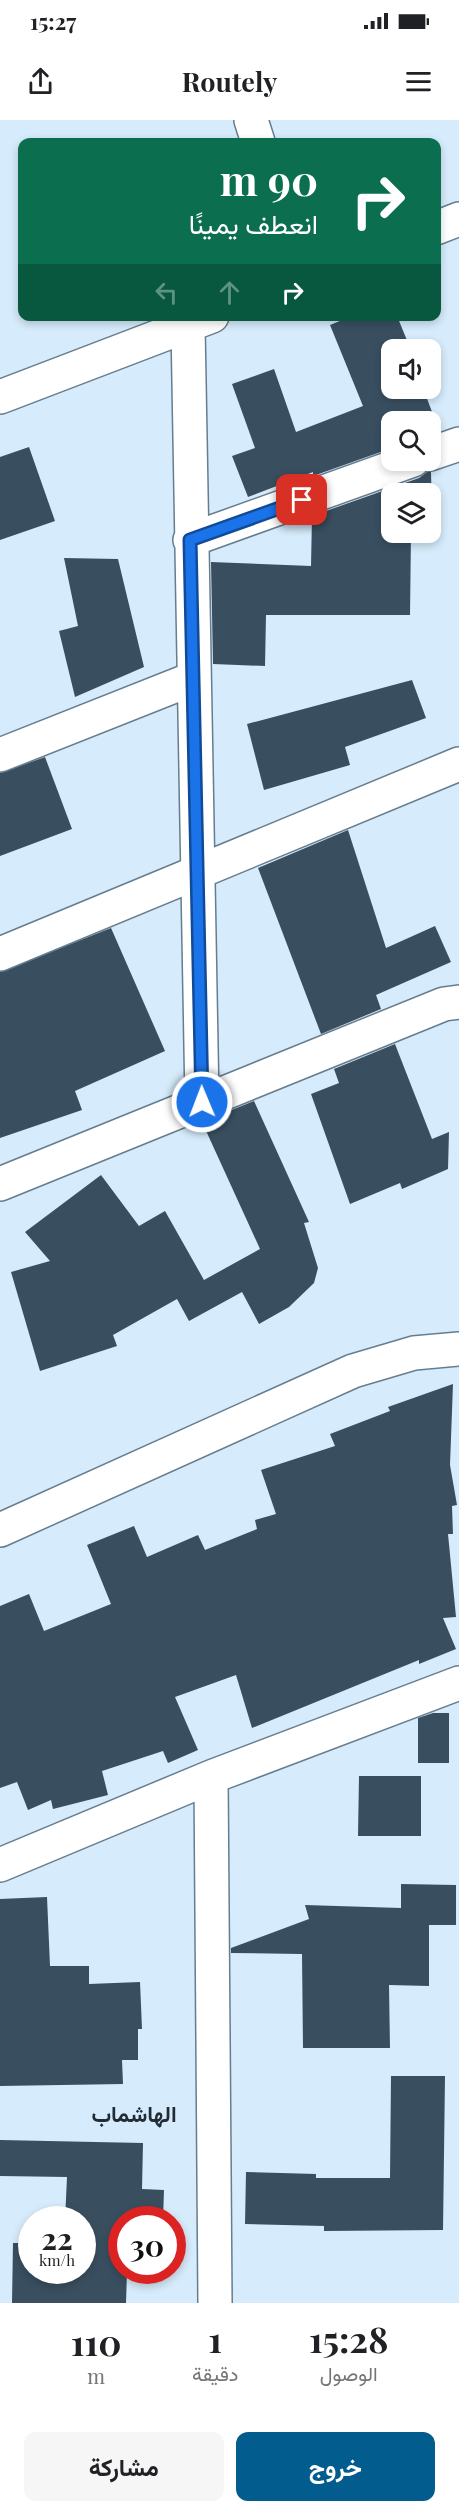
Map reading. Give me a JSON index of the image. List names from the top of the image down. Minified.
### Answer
{"districts":["الهاشماب"],"page":{"status":"15:27","header":"Routely","turn":["90 m","انعطف يمينًا"],"speed":"22 km/h","limit":"30","eta":["15:28","الوصول","1","دقيقة","110","m"],"buttons":["خروج","مشاركة"]}}
